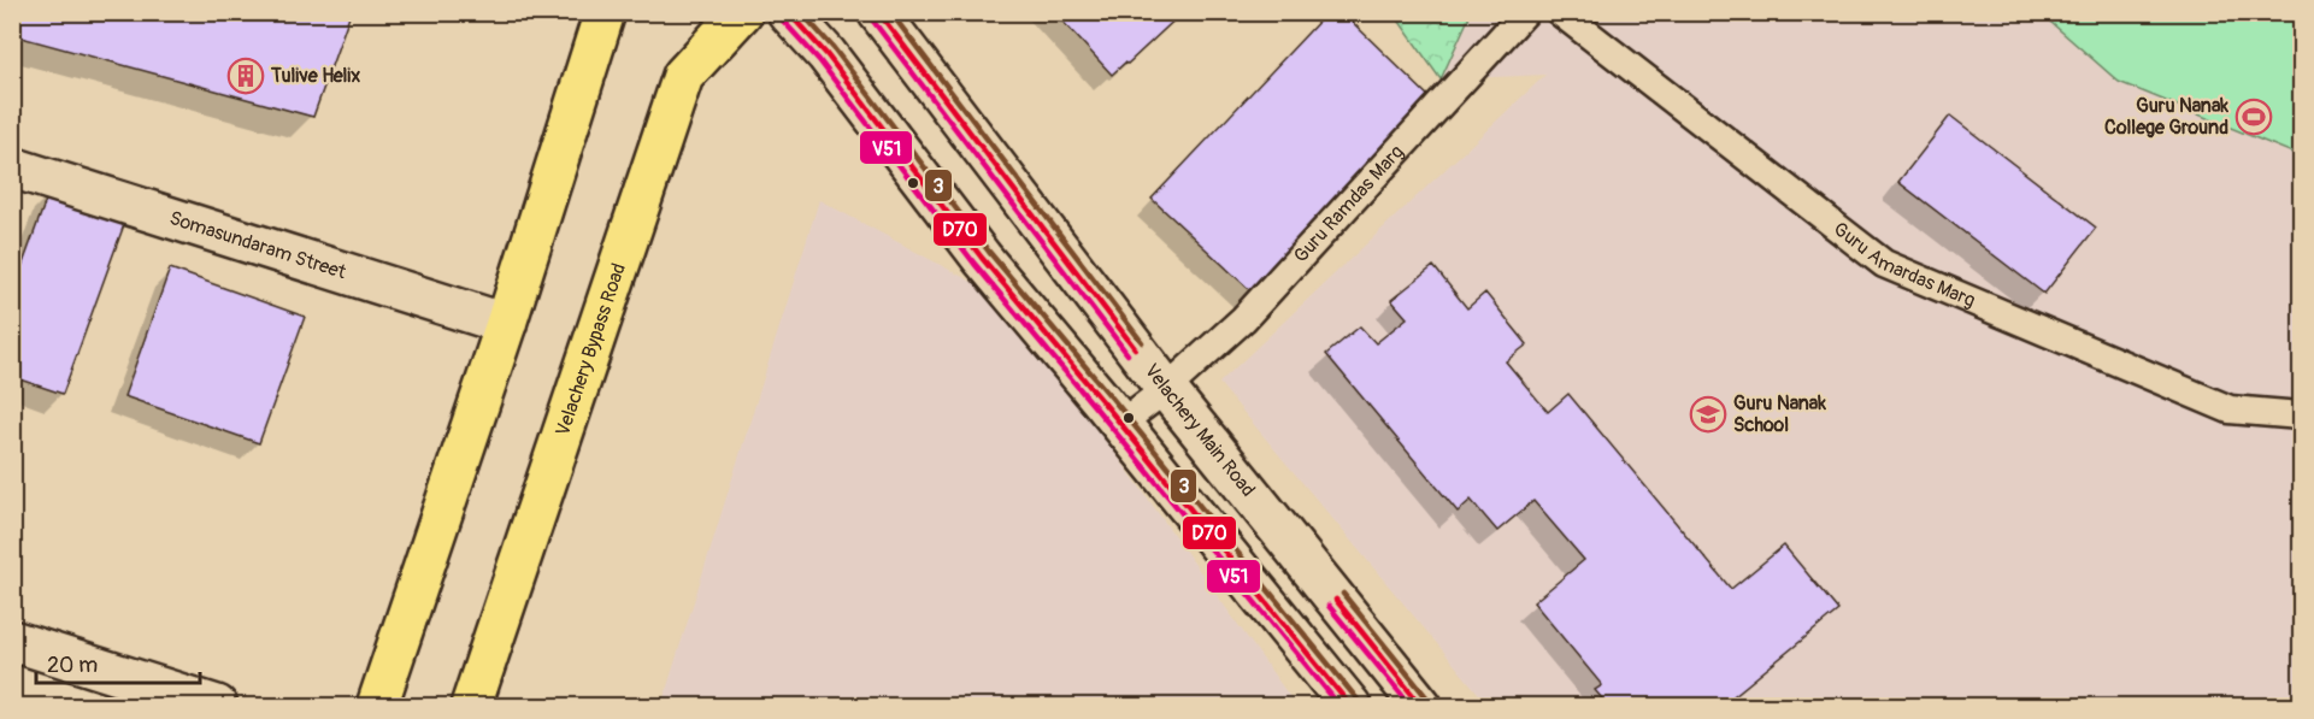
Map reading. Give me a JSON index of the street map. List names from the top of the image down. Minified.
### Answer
{"streets":{"main road":["Somasundaram Street","Velachery Bypass Road","Velachery Main Road"],"lane":["Guru Ramdas Marg","Guru Amardas Marg"]},"crossings":[["Guru Ramdas Marg","Velachery Main Road"]],"places":{"building":["Tulive Helix"],"sports":["Guru Nanak College Ground"],"school or university":["Guru Nanak School"]},"lines":["transit line D70","transit line 3","transit line V51"],"scale_bar":"20 m"}
